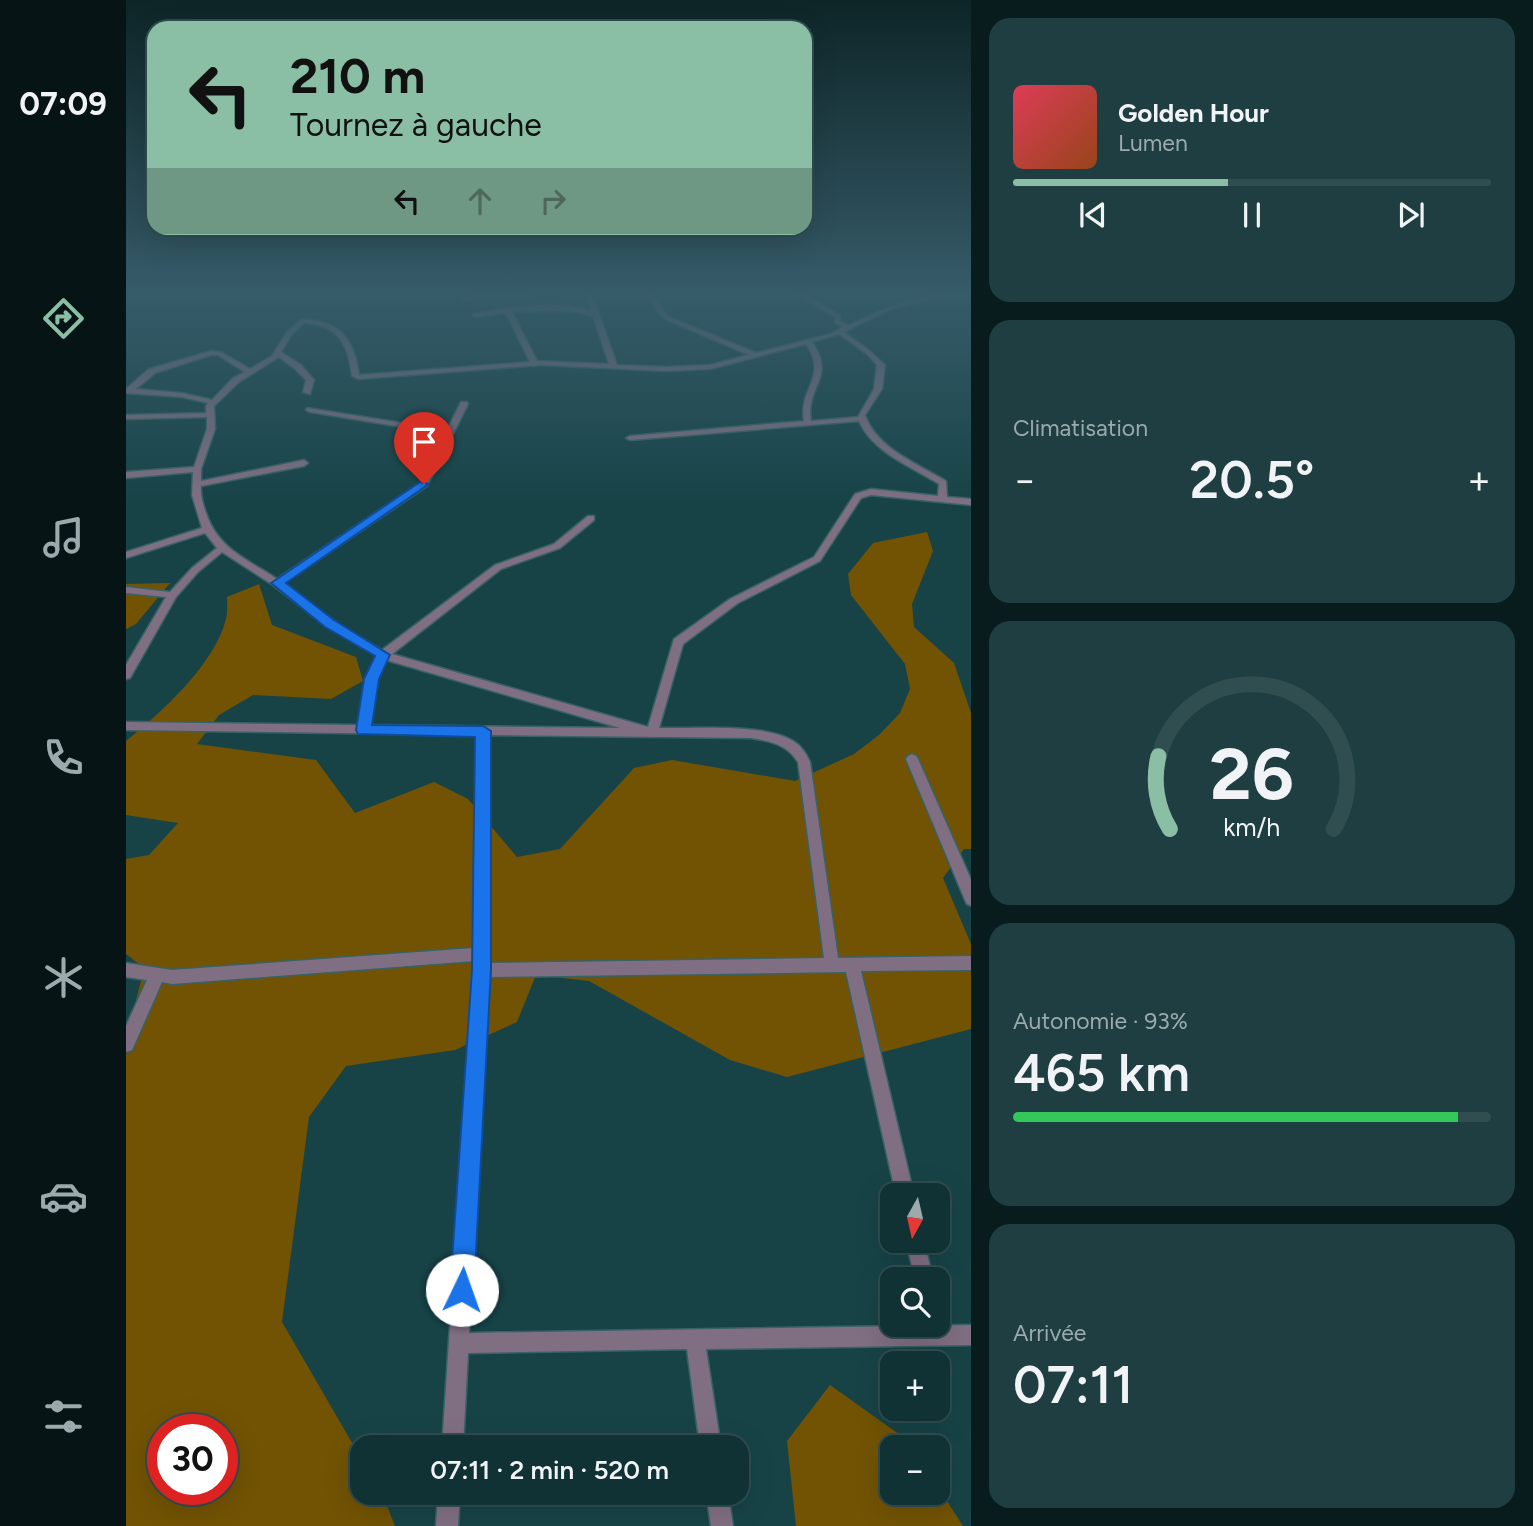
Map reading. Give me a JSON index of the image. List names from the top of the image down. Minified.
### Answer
{"north":"bottom","page":{"tabs":"07:09","turn":["210 m","Tournez à gauche"],"song":["Golden Hour","Lumen"],"tile":["Climatisation",["Autonomie · 93%","465 km"],["Arrivée","07:11"]],"heat":["−","20.5°","+"],"map_buttons":["+","−"],"limit":"30","trip":"07:11 · 2 min · 520 m","gauge":["26","km/h"]}}
